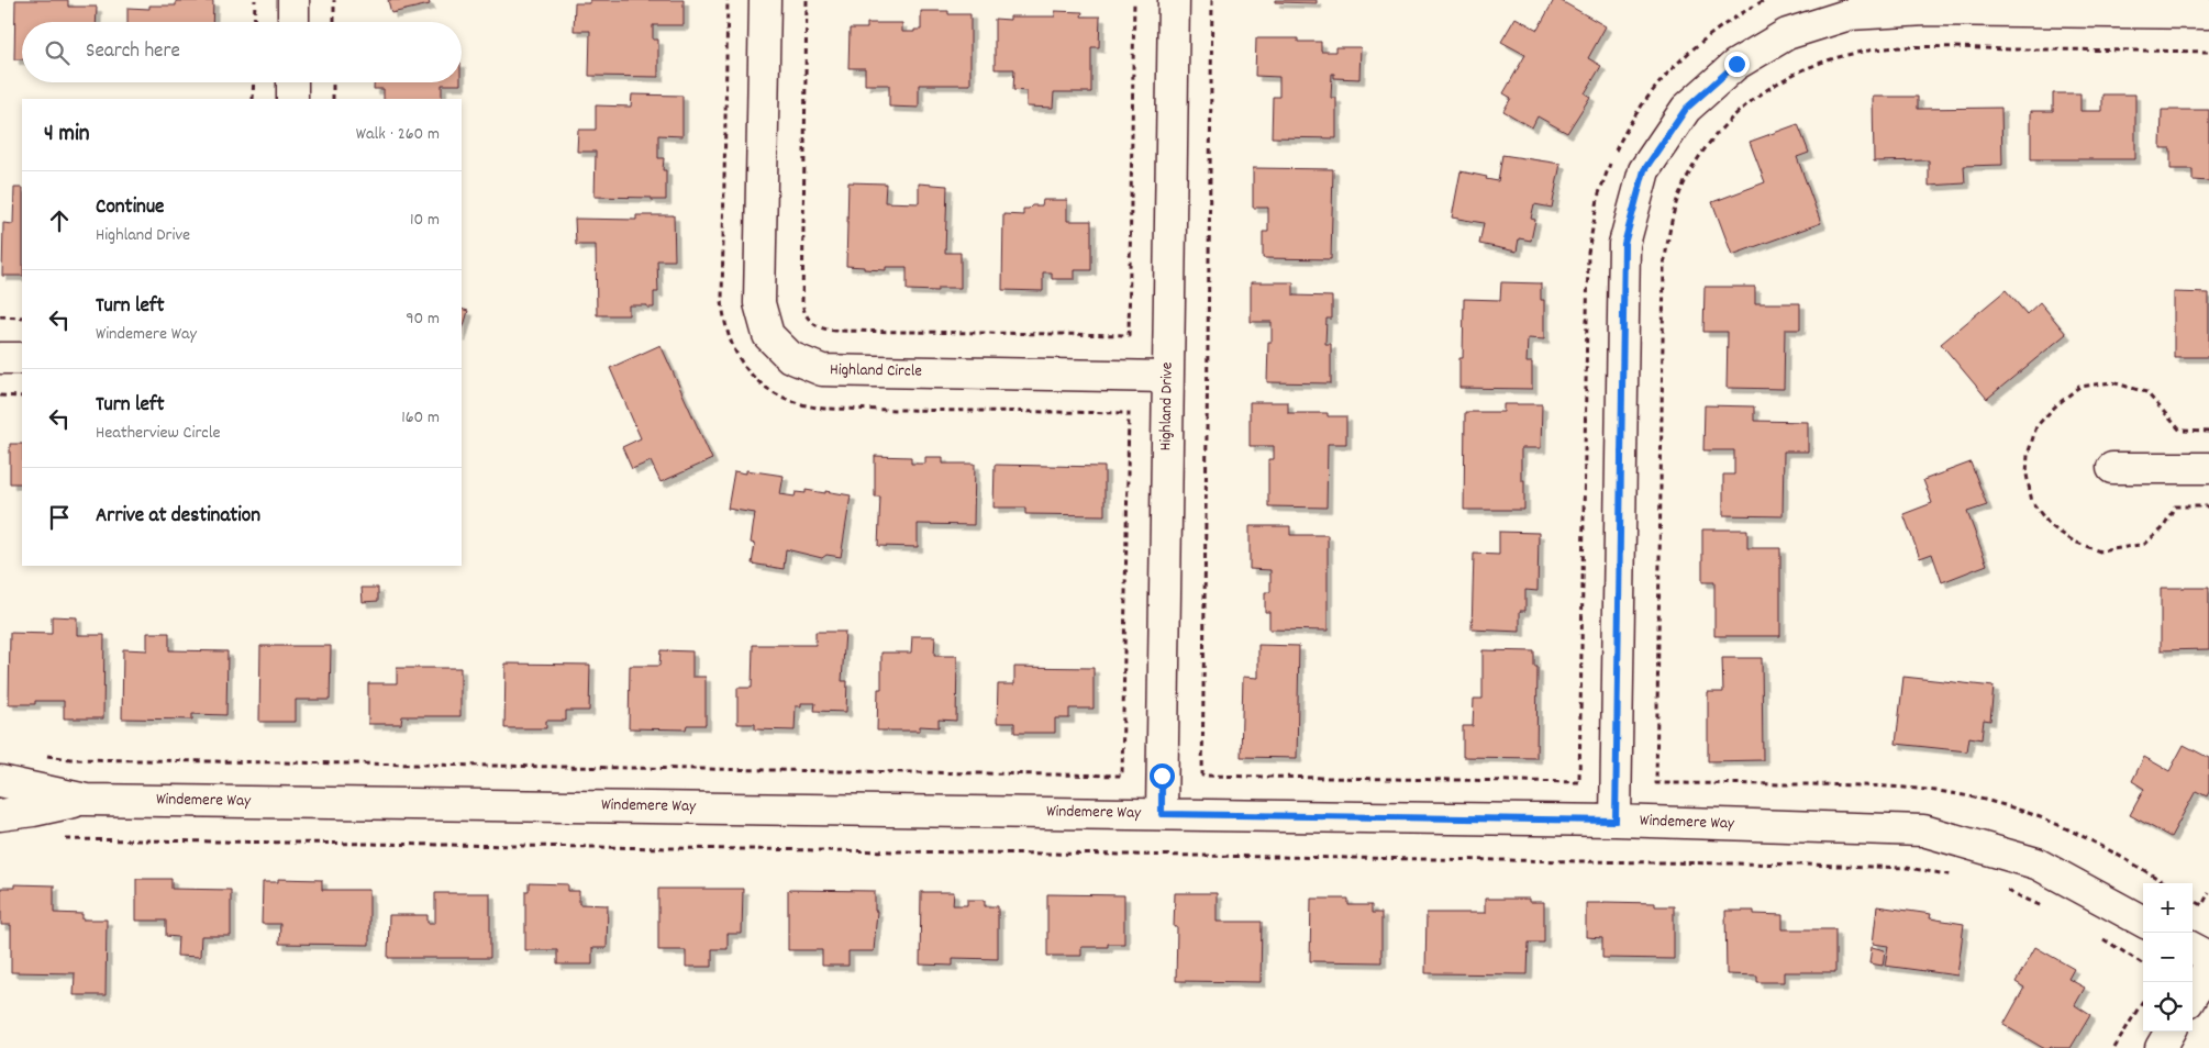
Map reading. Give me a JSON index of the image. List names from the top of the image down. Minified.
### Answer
{"streets":{"street":["Highland Circle","Highland Drive","Windemere Way"]},"crossings":[["Highland Circle","Highland Drive"],["Highland Drive","Windemere Way"]],"page":{"search":"Search here","heading":["4 min","Walk · 260 m"],"list":[["Continue","Highland Drive","10 m"],["Turn left","Windemere Way","90 m"],["Turn left","Heatherview Circle","160 m"],"Arrive at destination"],"map_buttons":["+","−"]}}
